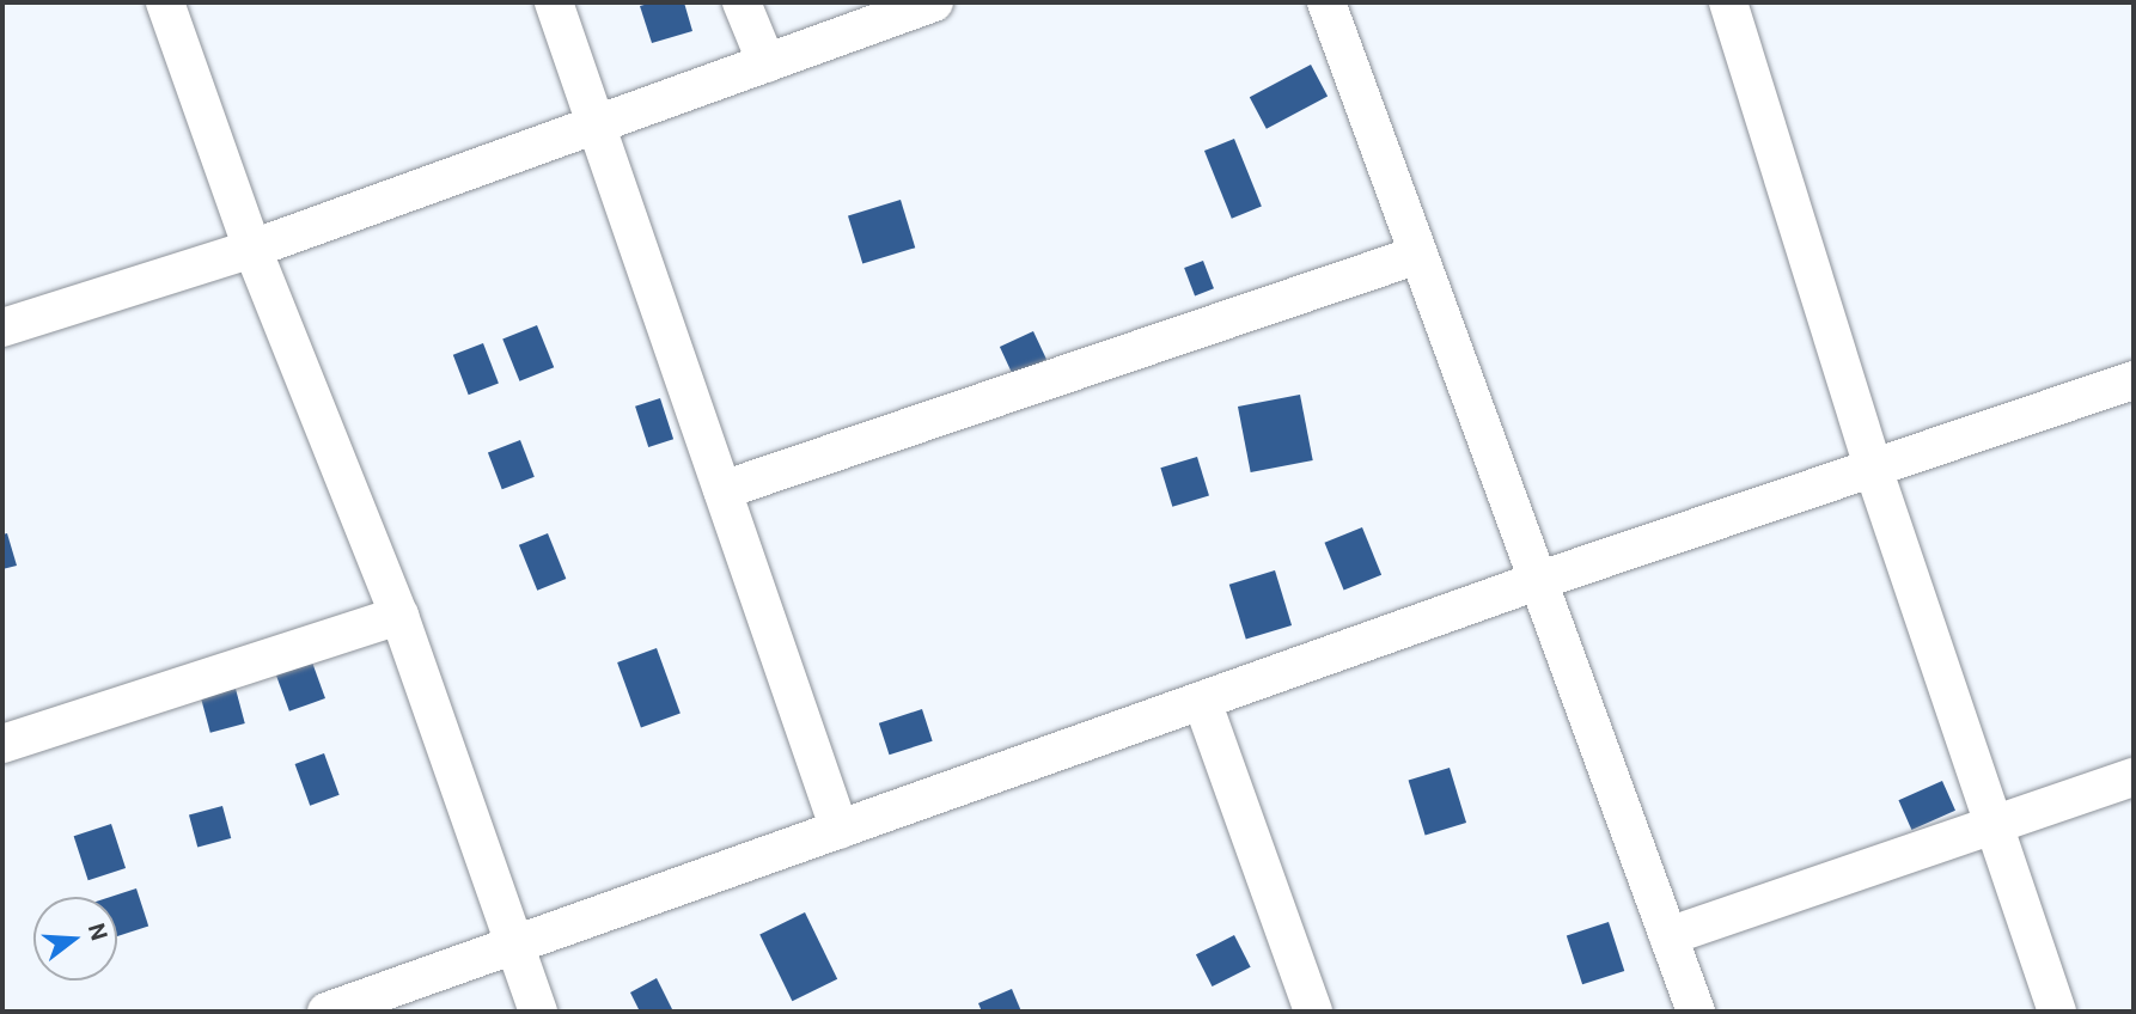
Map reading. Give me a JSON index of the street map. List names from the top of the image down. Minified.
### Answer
{"north":"right"}
